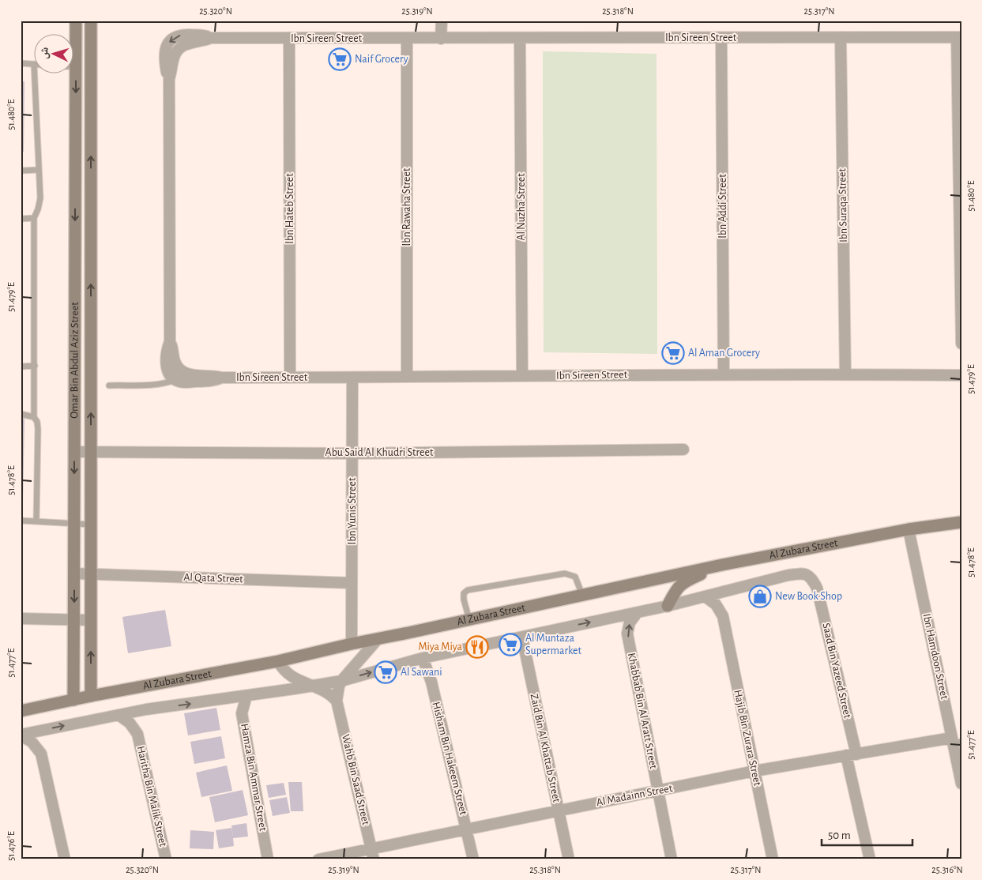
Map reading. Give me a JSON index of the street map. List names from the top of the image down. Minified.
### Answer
{"streets":{"street":["Ibn Sireen Street","Ibn Suraqa Street","Ibn Addi Street","Ibn Rawaha Street","Al Nuzha Street","Ibn Hateb Street","Omar Bin Abdul Aziz Street","Abu Said Al Khudri Street","Ibn Yunis Street","Al Zubara Street","Al Qata Street","Ibn Hamdoon Street","Saad Bin Yazeed Street","Khabbab Bin Al Aratt Street","Hajib Bin Zurara Street","Zaid Bin Al Khattab Street","Hisham Bin Hakeem Street","Hamza Bin Ammar Street","Wahb Bin Saad Street","Al Madainn Street","Haritha Bin Malik Street"]},"crossings":[["Ibn Sireen Street","Ibn Suraqa Street"],["Ibn Sireen Street","Ibn Addi Street"],["Ibn Sireen Street","Ibn Rawaha Street"],["Ibn Sireen Street","Al Nuzha Street"],["Ibn Sireen Street","Ibn Hateb Street"],["Ibn Sireen Street","Ibn Yunis Street"],["Omar Bin Abdul Aziz Street","Abu Said Al Khudri Street"],["Omar Bin Abdul Aziz Street","Al Zubara Street"],["Omar Bin Abdul Aziz Street","Al Qata Street"],["Abu Said Al Khudri Street","Ibn Yunis Street"],["Ibn Yunis Street","Al Zubara Street"],["Ibn Yunis Street","Al Qata Street"],["Al Zubara Street","Ibn Hamdoon Street"],["Al Zubara Street","Saad Bin Yazeed Street"],["Al Zubara Street","Khabbab Bin Al Aratt Street"],["Al Zubara Street","Hajib Bin Zurara Street"],["Al Zubara Street","Zaid Bin Al Khattab Street"],["Al Zubara Street","Hisham Bin Hakeem Street"],["Al Zubara Street","Hamza Bin Ammar Street"],["Al Zubara Street","Wahb Bin Saad Street"],["Al Zubara Street","Haritha Bin Malik Street"],["Ibn Hamdoon Street","Al Madainn Street"],["Saad Bin Yazeed Street","Al Madainn Street"],["Khabbab Bin Al Aratt Street","Al Madainn Street"],["Hajib Bin Zurara Street","Al Madainn Street"],["Zaid Bin Al Khattab Street","Al Madainn Street"],["Hisham Bin Hakeem Street","Al Madainn Street"],["Wahb Bin Saad Street","Al Madainn Street"]],"one_way":["Khabbab Bin Al Aratt Street"],"places":{"supermarket":["Naif Grocery","Al Aman Grocery","Al Muntaza Supermarket","Al Sawani"],"shop":["New Book Shop"],"restaurant":["Miya Miya"]},"scale_bar":"50 m","north":"left","coordinates":["25.320°N","25.319°N","25.318°N","25.317°N","51.480°E","51.479°E","51.478°E","51.477°E","51.476°E","25.316°N"]}
